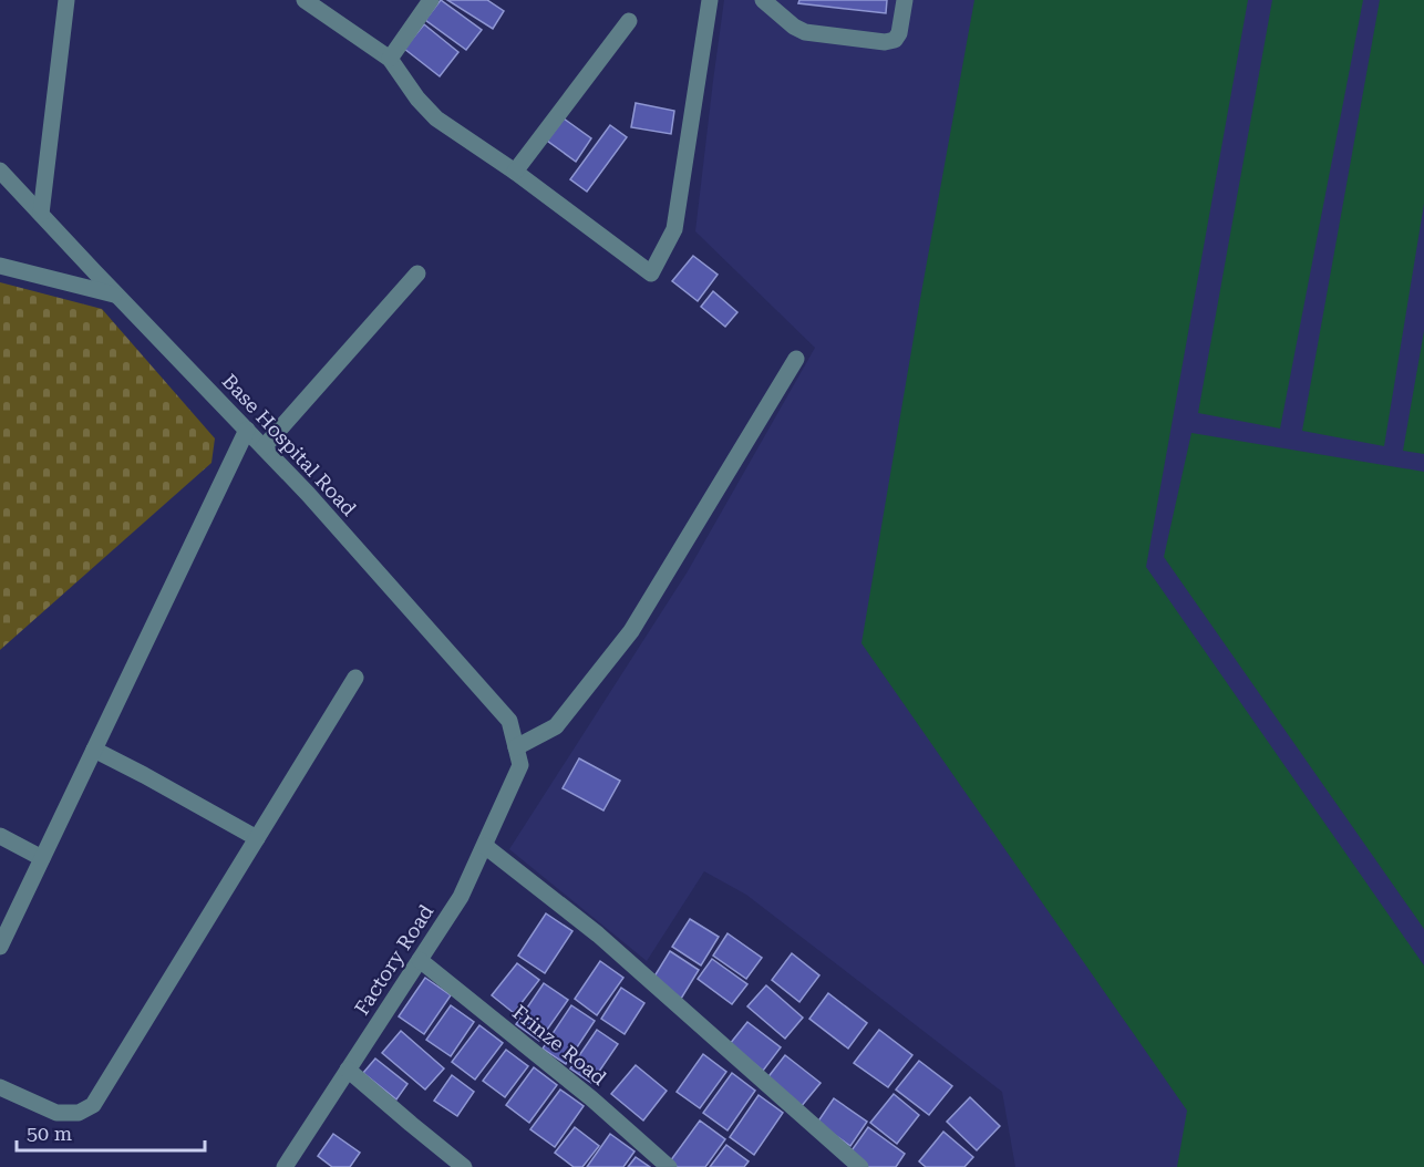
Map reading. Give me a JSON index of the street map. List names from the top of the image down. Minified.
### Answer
{"streets":{"street":["Base Hospital Road","Factory Road","Frinze Road"]},"crossings":[["Base Hospital Road","Factory Road"],["Factory Road","Frinze Road"]],"scale_bar":"50 m"}
